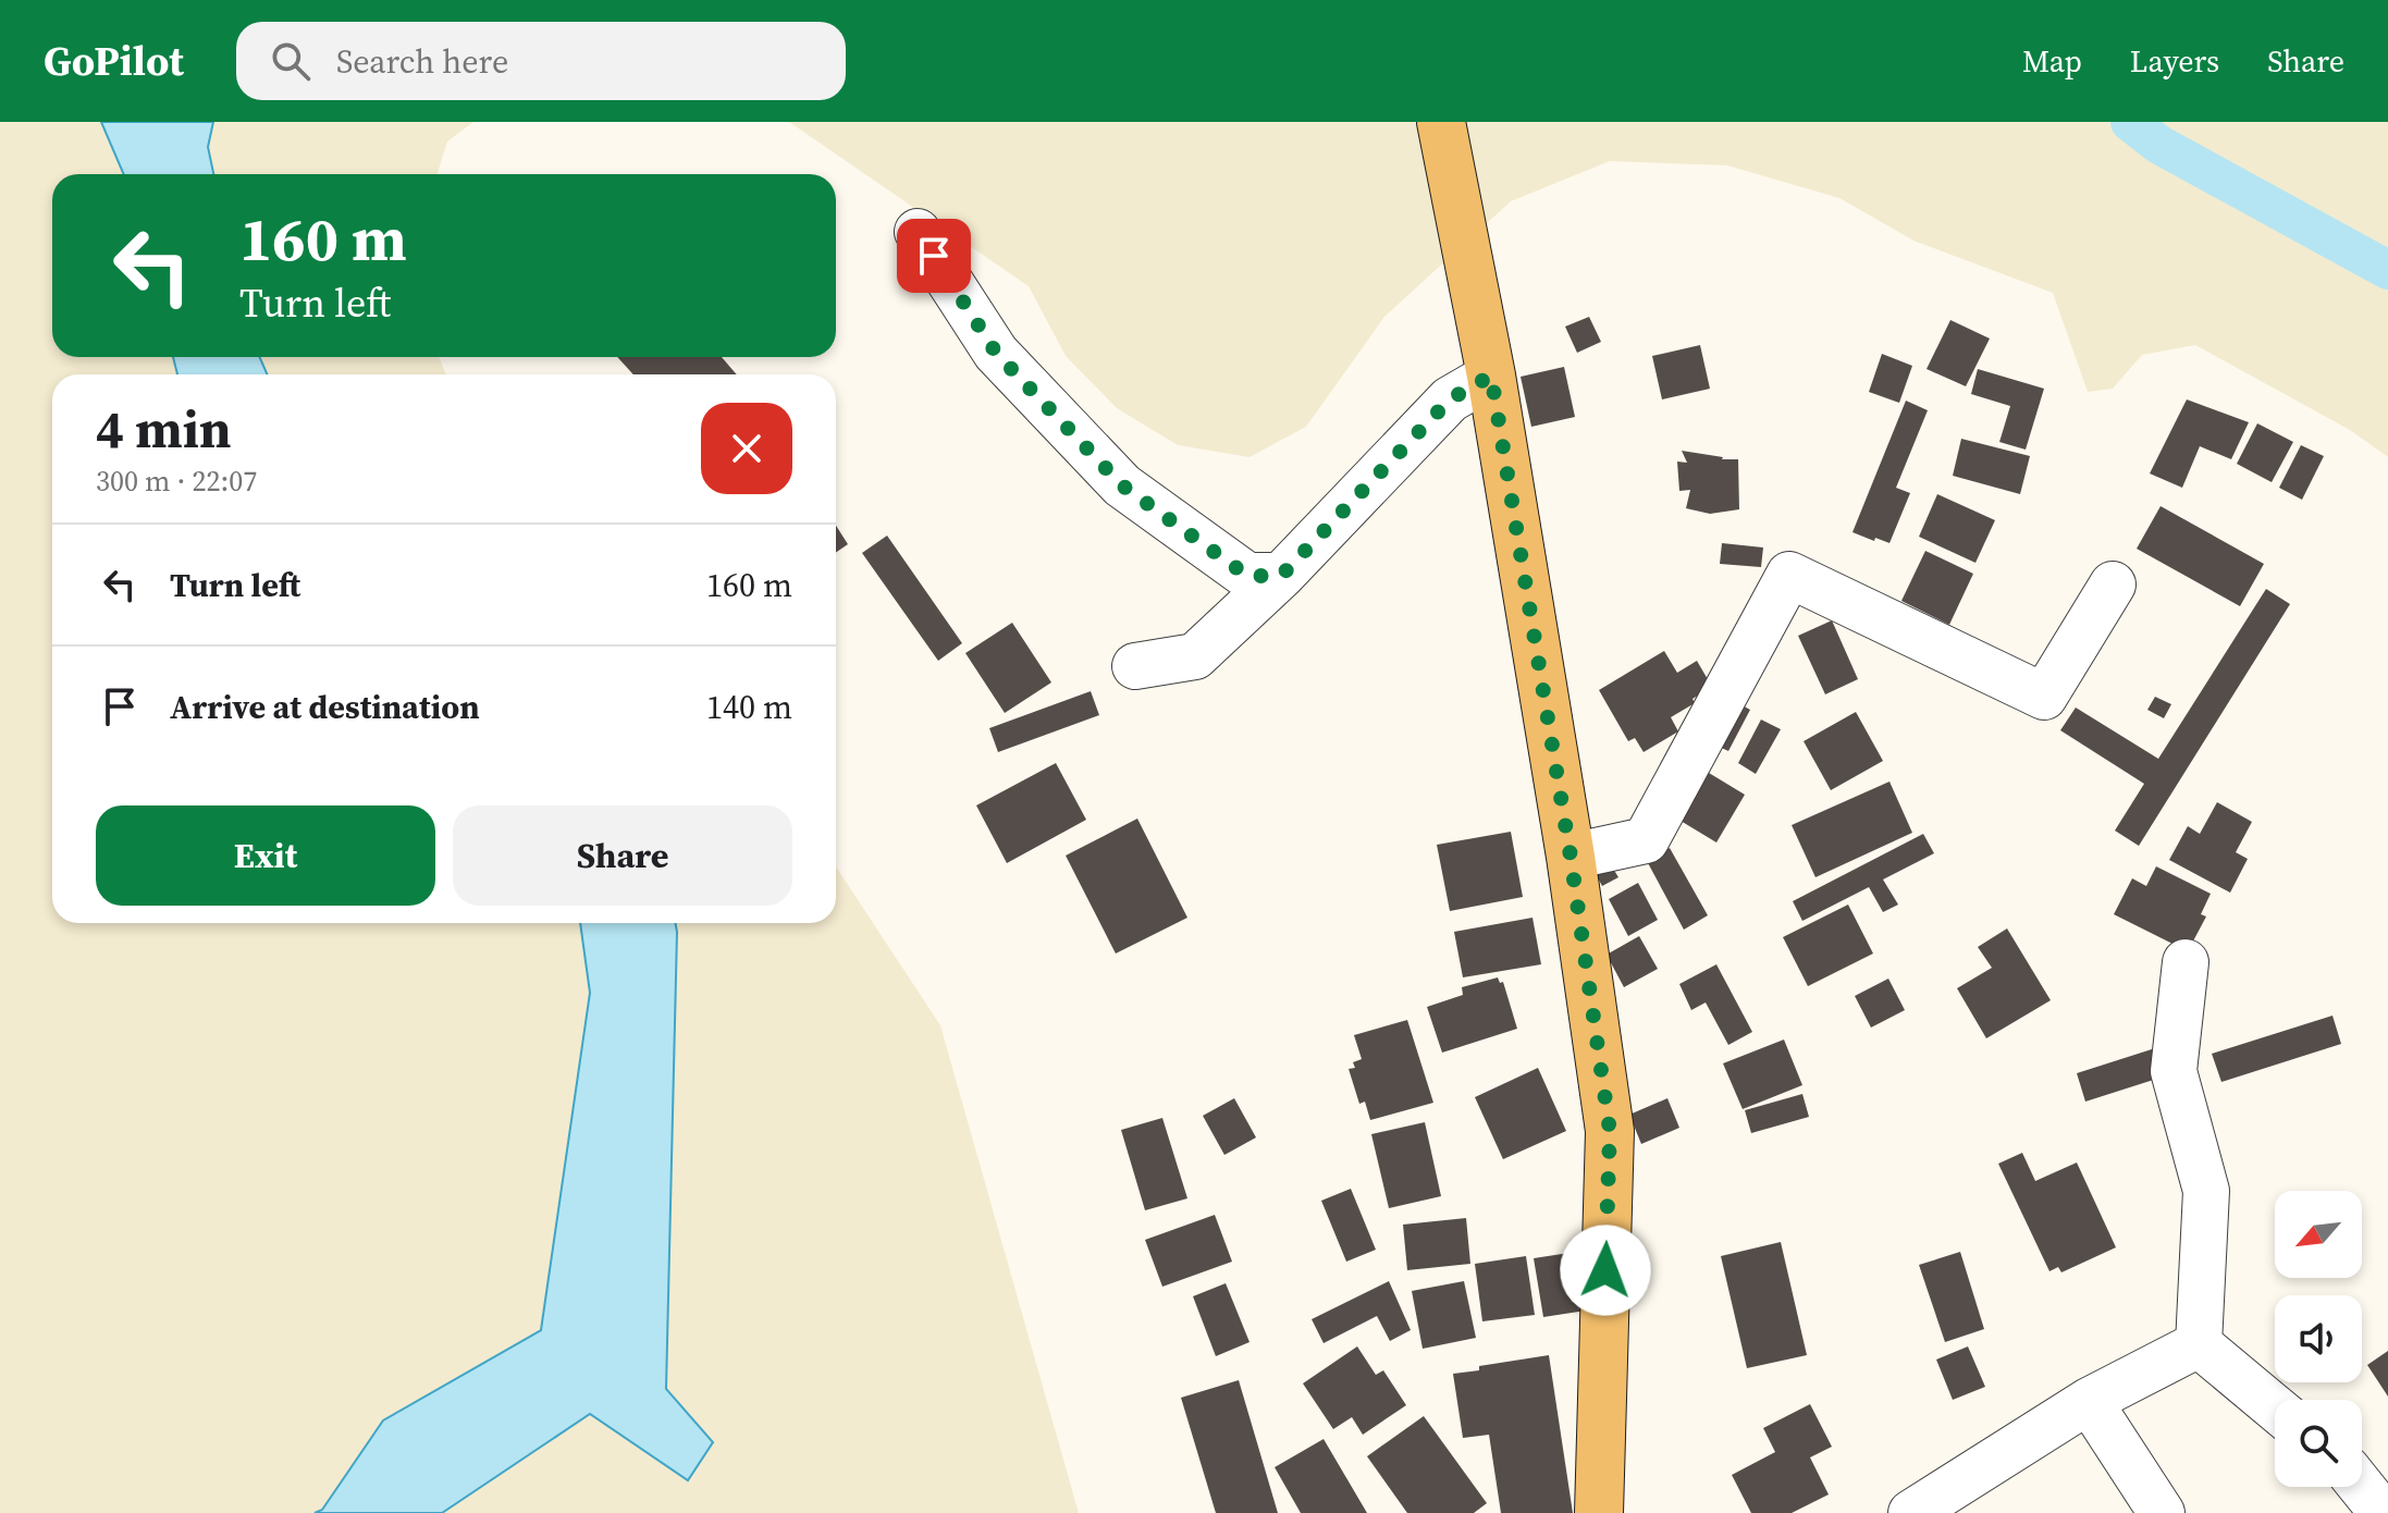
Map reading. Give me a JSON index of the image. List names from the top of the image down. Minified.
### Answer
{"north":"bottom left","page":{"header":"GoPilot","search":"Search here","nav":["Map","Layers","Share"],"turn":["160 m","Turn left"],"heading":["4 min","300 m · 22:07"],"list":[{"name":"Turn left","value":"160 m"},{"name":"Arrive at destination","value":"140 m"}],"buttons":["Exit","Share"]}}
